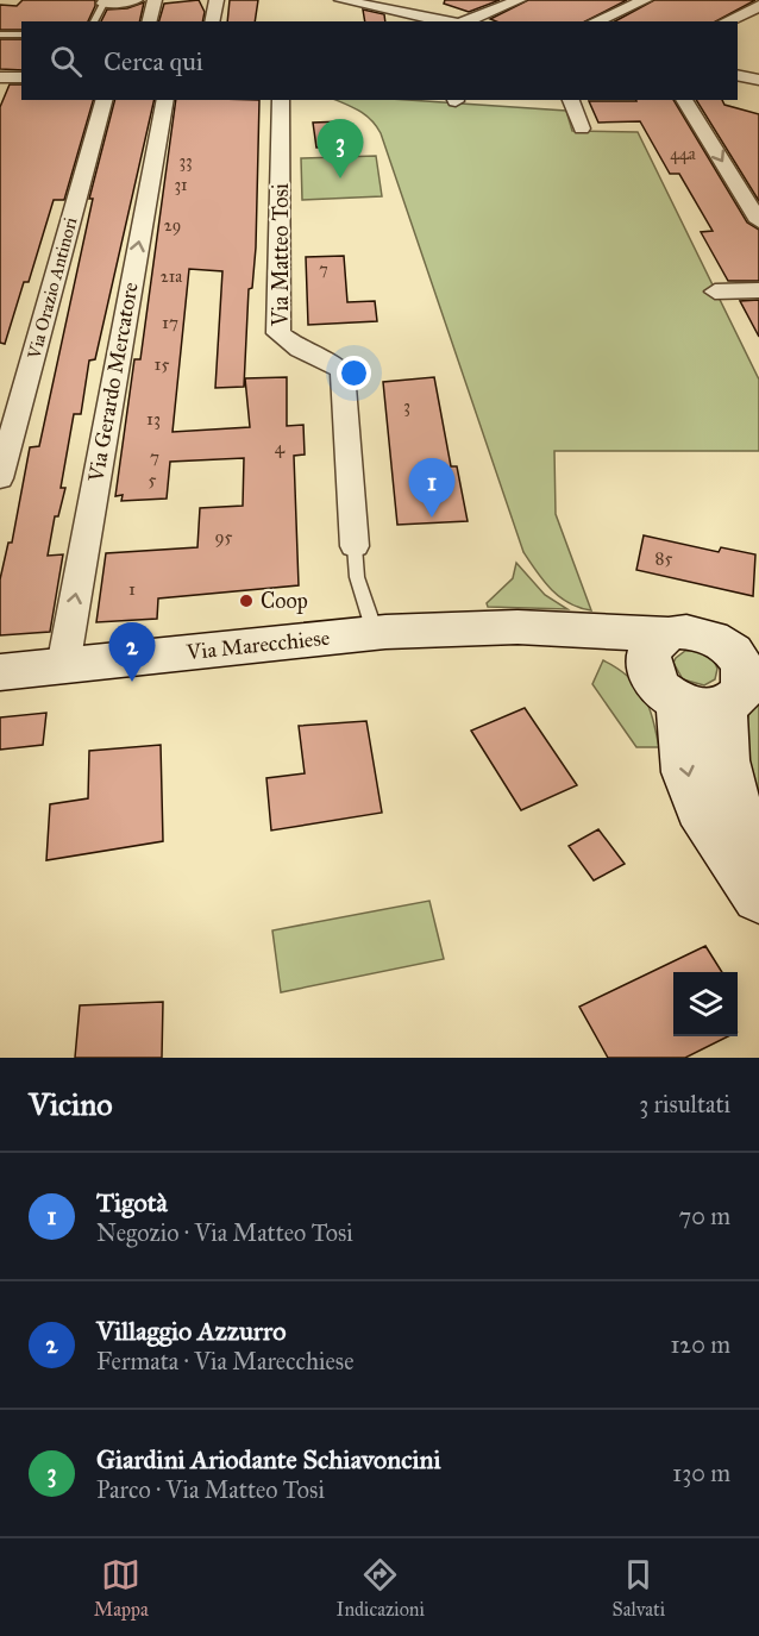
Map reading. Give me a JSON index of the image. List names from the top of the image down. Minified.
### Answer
{"streets":{"main road":["Via Marecchiese"],"street":["Via Matteo Tosi","Via Orazio Antinori","Via Gerardo Mercatore"]},"crossings":[["Via Gerardo Mercatore","Via Marecchiese"]],"one_way":["Via Gerardo Mercatore"],"places":["Coop"],"house_numbers":["44a","33","31","29","7","21a","17","15","3","13","4","7","5","95","85","1"],"page":{"search":"Cerca qui","pins":["3","1","2"],"heading":["Vicino","3 risultati"],"list":[{"mark":"1","name":"Tigotà","note":"Negozio · Via Matteo Tosi","value":"70 m"},{"mark":"2","name":"Villaggio Azzurro","note":"Fermata · Via Marecchiese","value":"120 m"},{"mark":"3","name":"Giardini Ariodante Schiavoncini","note":"Parco · Via Matteo Tosi","value":"130 m"}],"nav":["Mappa","Indicazioni","Salvati"]}}
